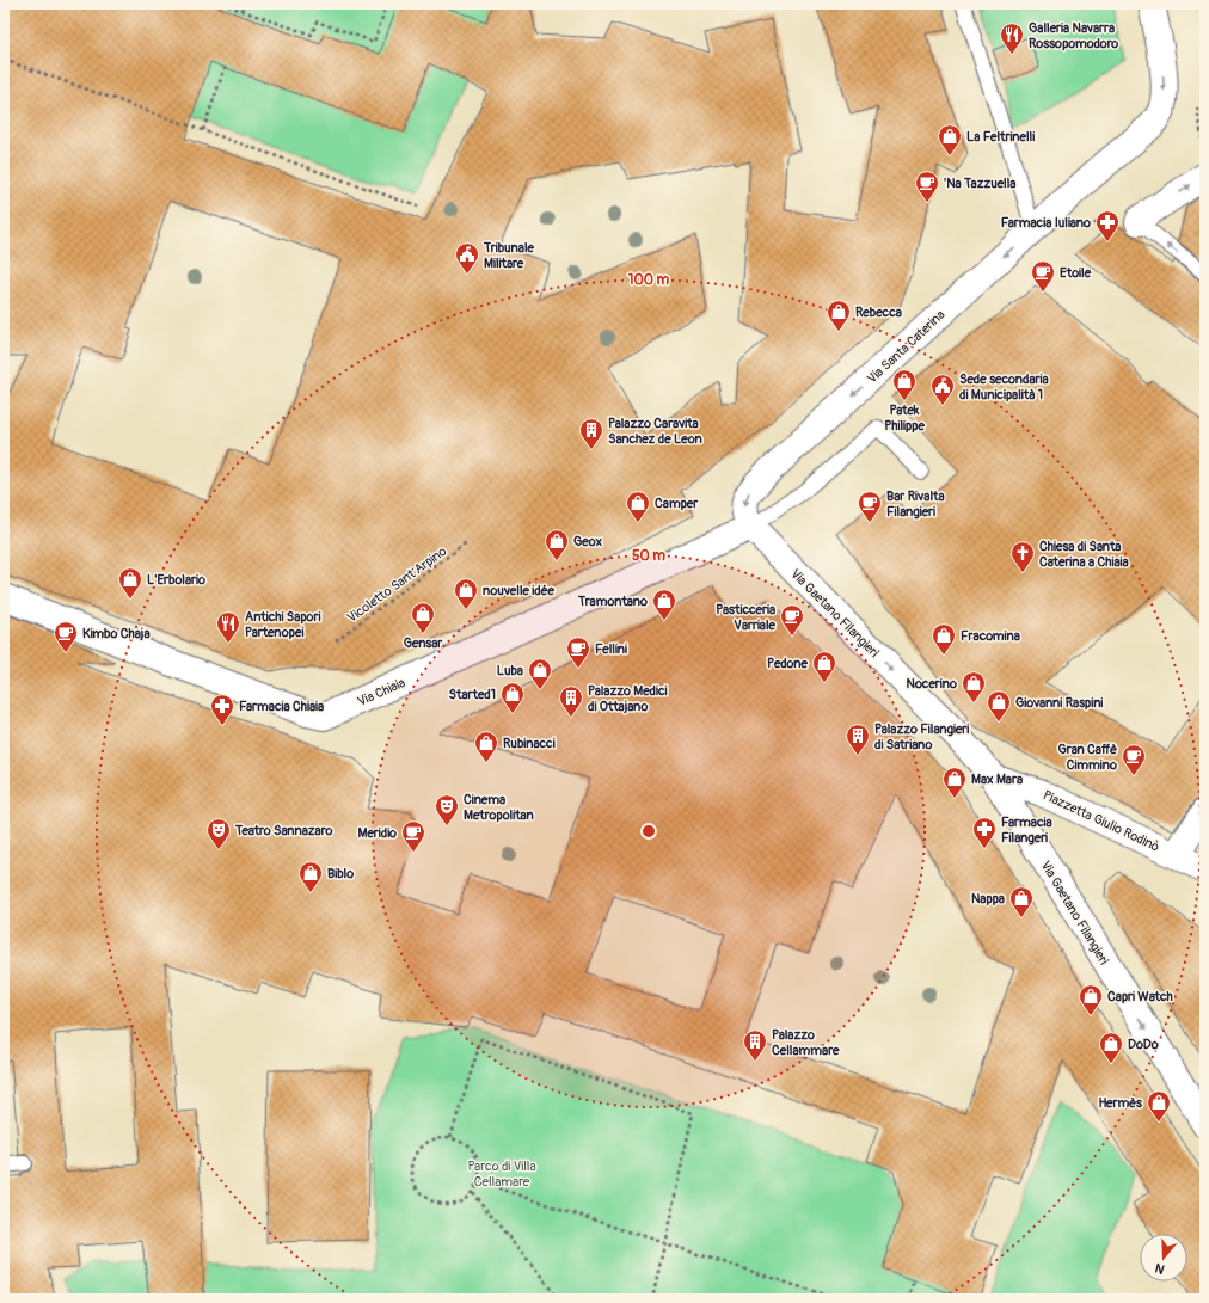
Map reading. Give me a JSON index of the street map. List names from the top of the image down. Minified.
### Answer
{"streets":{"street":["Via Santa Caterina","Via Gaetano Filangieri","Via Chiaia","Piazzetta Giulio Rodinò"],"path":["Vicoletto Sant'Arpino"]},"crossings":[["Via Santa Caterina","Via Gaetano Filangieri"],["Via Santa Caterina","Via Chiaia"],["Via Gaetano Filangieri","Via Chiaia"],["Via Gaetano Filangieri","Piazzetta Giulio Rodinò"]],"one_way":["Via Santa Caterina","Via Gaetano Filangieri"],"parks":["Parco di Villa Cellamare"],"places":{"restaurant":["Galleria Navarra Rossopomodoro","Antichi Sapori Partenopei"],"shop":["La Feltrinelli","Rebecca","Patek Philippe","Camper","Geox","L'Erbolario","nouvelle idée","Tramontano","Gensar","Fracomina","Pedone","Luba","Nocerino","Started1","Giovanni Raspini","Rubinacci","Max Mara","Biblo","Nappa","Capri Watch","DoDo","Hermès"],"cafe":["'Na Tazzuella","Etoile","Bar Rivalta Filangieri","Pasticceria Varriale","Kimbo Chaja","Fellini","Gran Caffè Cimmino","Meridio"],"pharmacy":["Farmacia Iuliano","Farmacia Chiaia","Farmacia Filangeri"],"public building":["Tribunale Militare","Sede secondaria di Municipalità 1"],"building":["Palazzo Caravita Sanchez de Leon","Palazzo Medici di Ottajano","Palazzo Filangieri di Satriano","Palazzo Cellammare"],"church":["Chiesa di Santa Caterina a Chiaia"],"theatre":["Cinema Metropolitan","Teatro Sannazaro"]},"north":"bottom","rings":["100 m","50 m"]}
